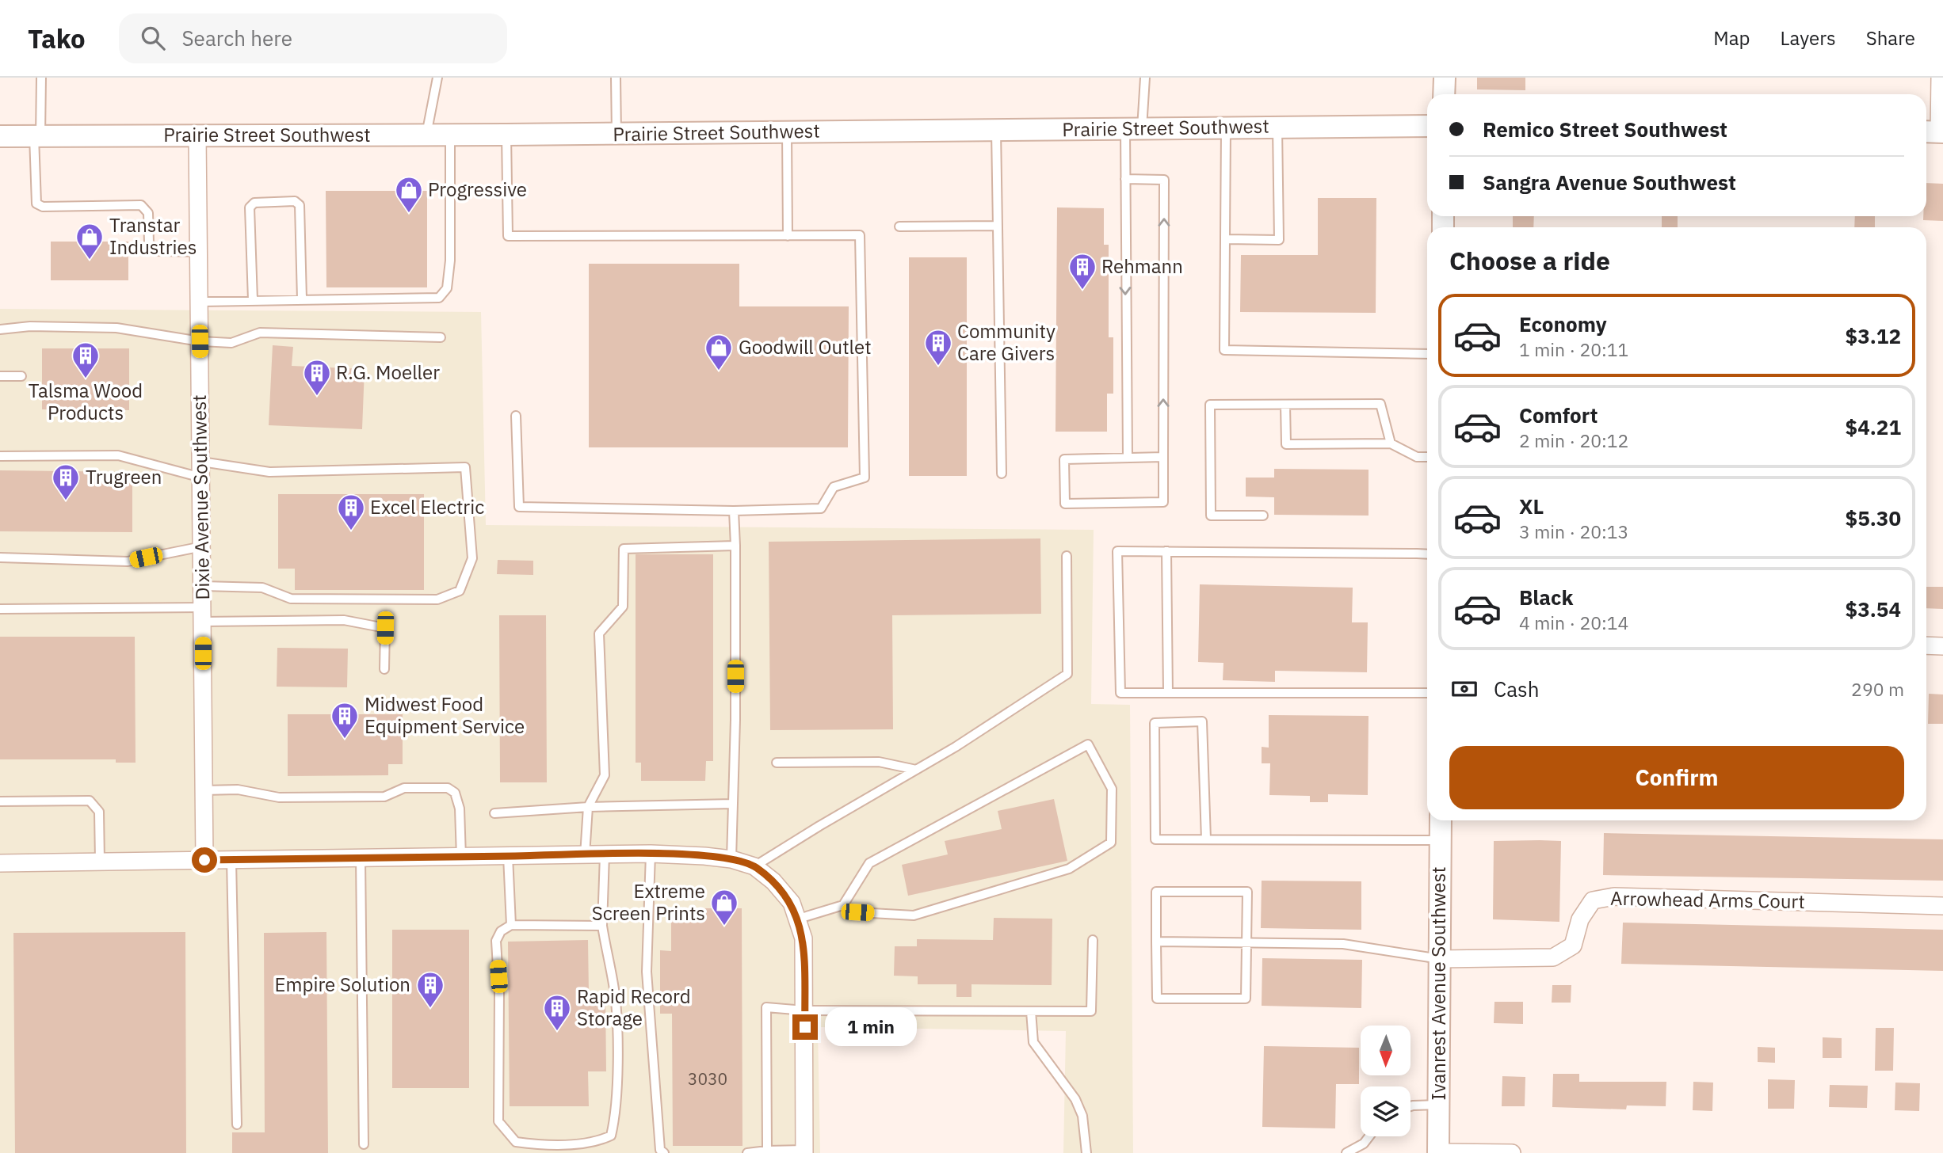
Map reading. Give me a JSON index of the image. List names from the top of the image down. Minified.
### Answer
{"streets":{"street":["Prairie Street Southwest","Dixie Avenue Southwest","Arrowhead Arms Court","Ivanrest Avenue Southwest"]},"crossings":[["Prairie Street Southwest","Dixie Avenue Southwest"],["Arrowhead Arms Court","Ivanrest Avenue Southwest"]],"places":{"shop":["Progressive","Transtar Industries","Goodwill Outlet","Extreme Screen Prints"],"building":["Rehmann","Community Care Givers","Talsma Wood Products","R.G. Moeller","Trugreen","Excel Electric","Midwest Food Equipment Service","Empire Solution","Rapid Record Storage"]},"house_numbers":["3030"],"north":"bottom","page":{"header":"Tako","search":"Search here","nav":["Map","Layers","Share"],"banner":["Remico Street Southwest","Sangra Avenue Southwest"],"heading":"Choose a ride","list":[{"name":"Economy","note":"1 min · 20:11","value":"$3.12"},{"name":"Comfort","note":"2 min · 20:12","value":"$4.21"},{"name":"XL","note":"3 min · 20:13","value":"$5.30"},{"name":"Black","note":"4 min · 20:14","value":"$3.54"}],"pay":["Cash","290 m"],"buttons":"Confirm","bubble":"1 min"}}
